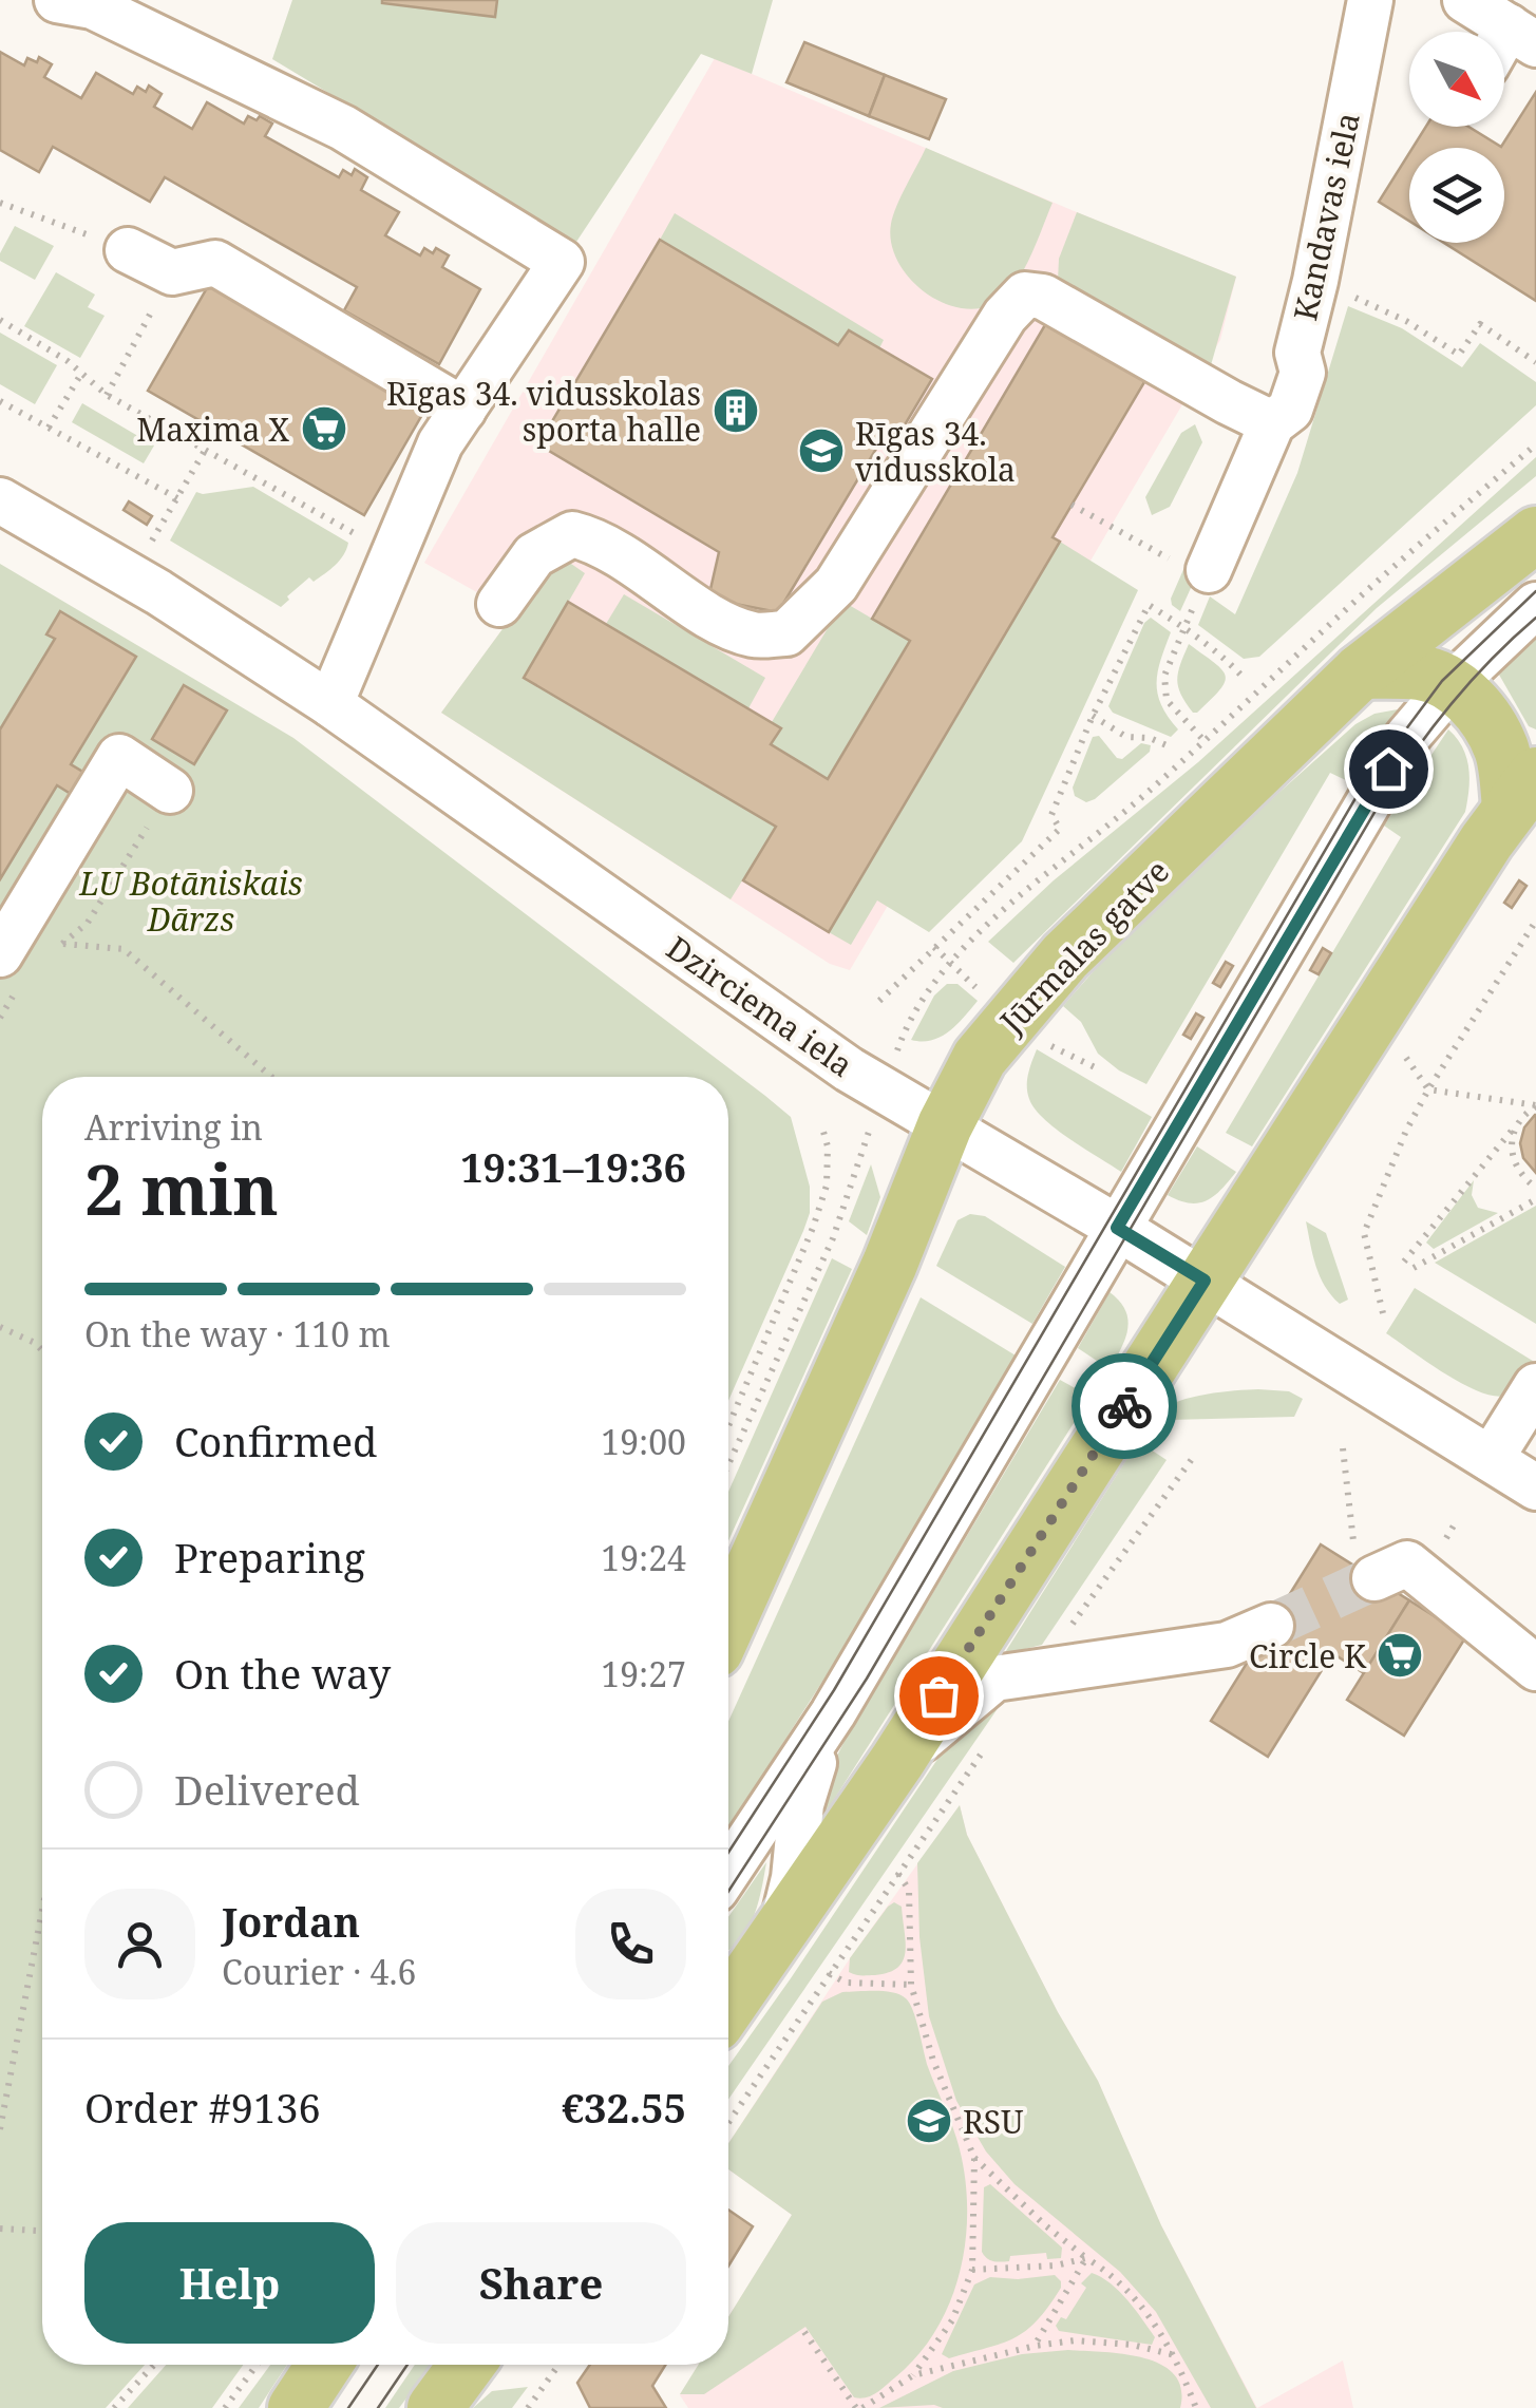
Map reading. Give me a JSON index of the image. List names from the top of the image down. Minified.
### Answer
{"streets":{"main road":["Jūrmalas gatve"],"street":["Kandavas iela","Dzirciema iela"]},"crossings":[["Jūrmalas gatve","Dzirciema iela"]],"parks":["LU Botāniskais Dārzs"],"places":{"building":["Rīgas 34. vidusskolas sporta halle"],"supermarket":["Maxima X","Circle K"],"school or university":["Rīgas 34. vidusskola","RSU"]},"north":"bottom right","page":{"heading":["2 min","Arriving in","19:31–19:36"],"panel":["Jordan","Courier · 4.6","Order #9136","€32.55"],"bar":"On the way · 110 m","list":[["Confirmed","19:00"],["Preparing","19:24"],["On the way","19:27"],"Delivered"],"buttons":["Help","Share"]}}
